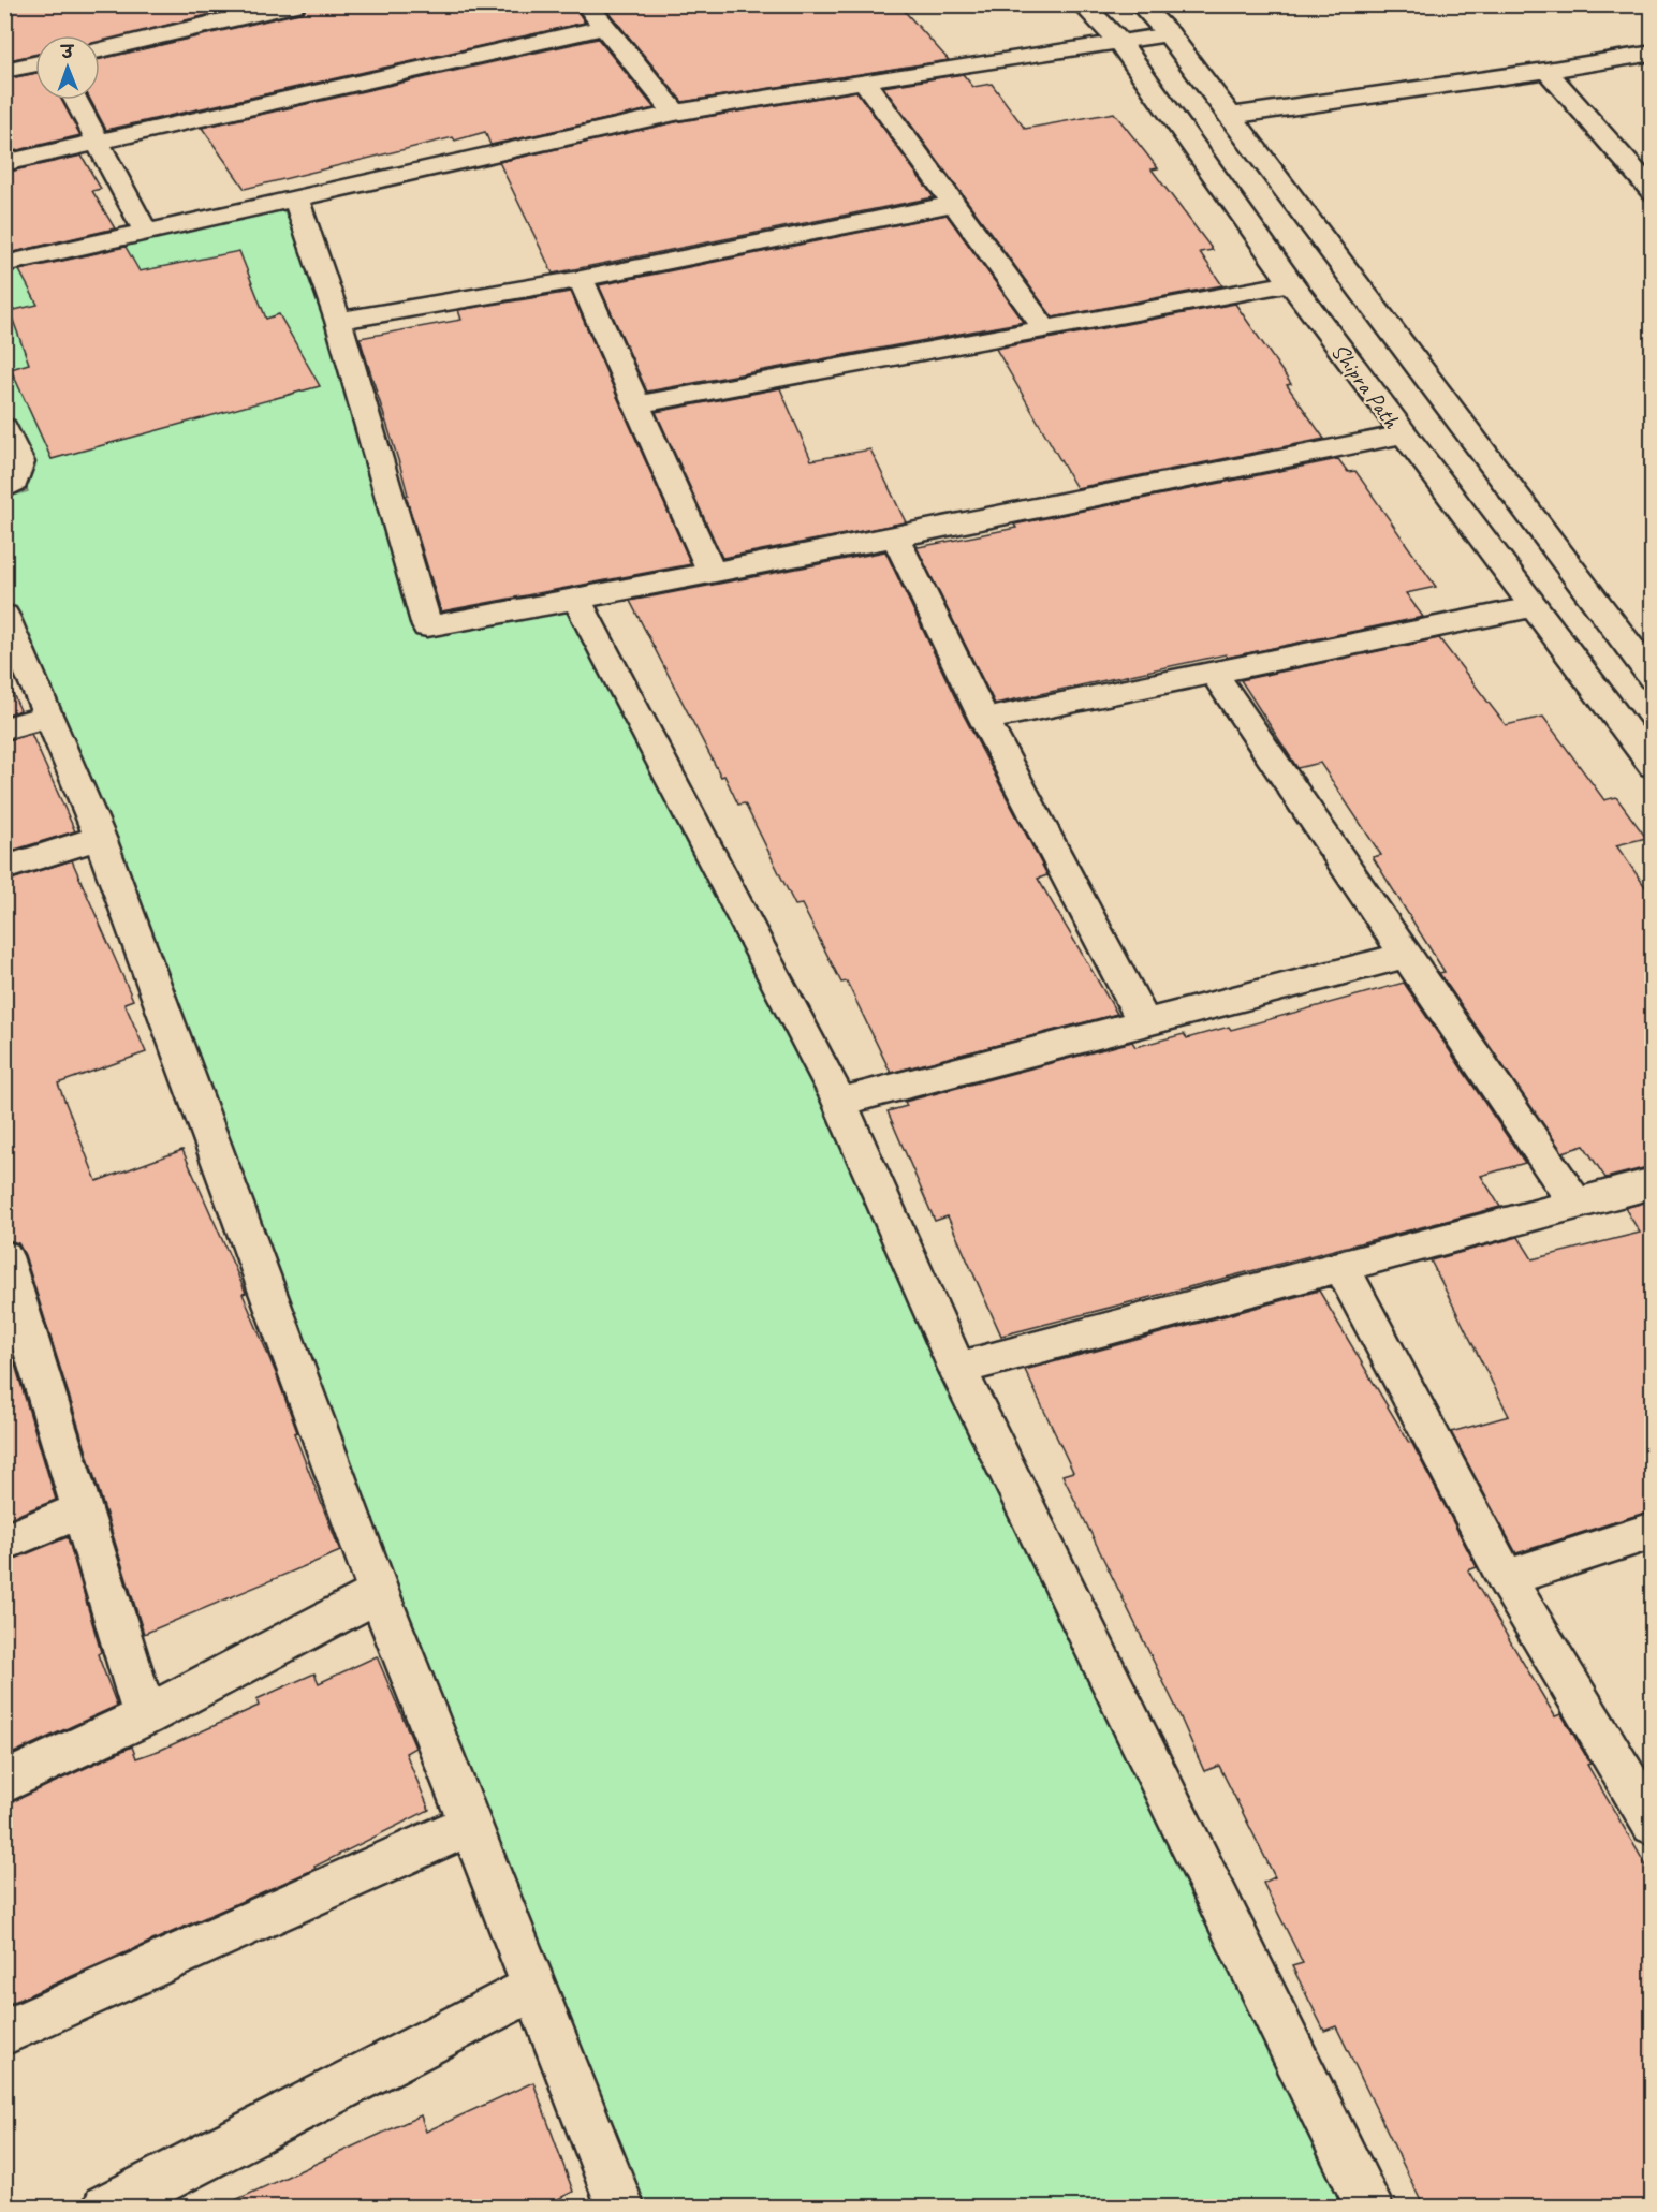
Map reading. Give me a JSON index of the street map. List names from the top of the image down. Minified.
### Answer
{"streets":{"street":["Shipra Path"]},"north":"top"}
